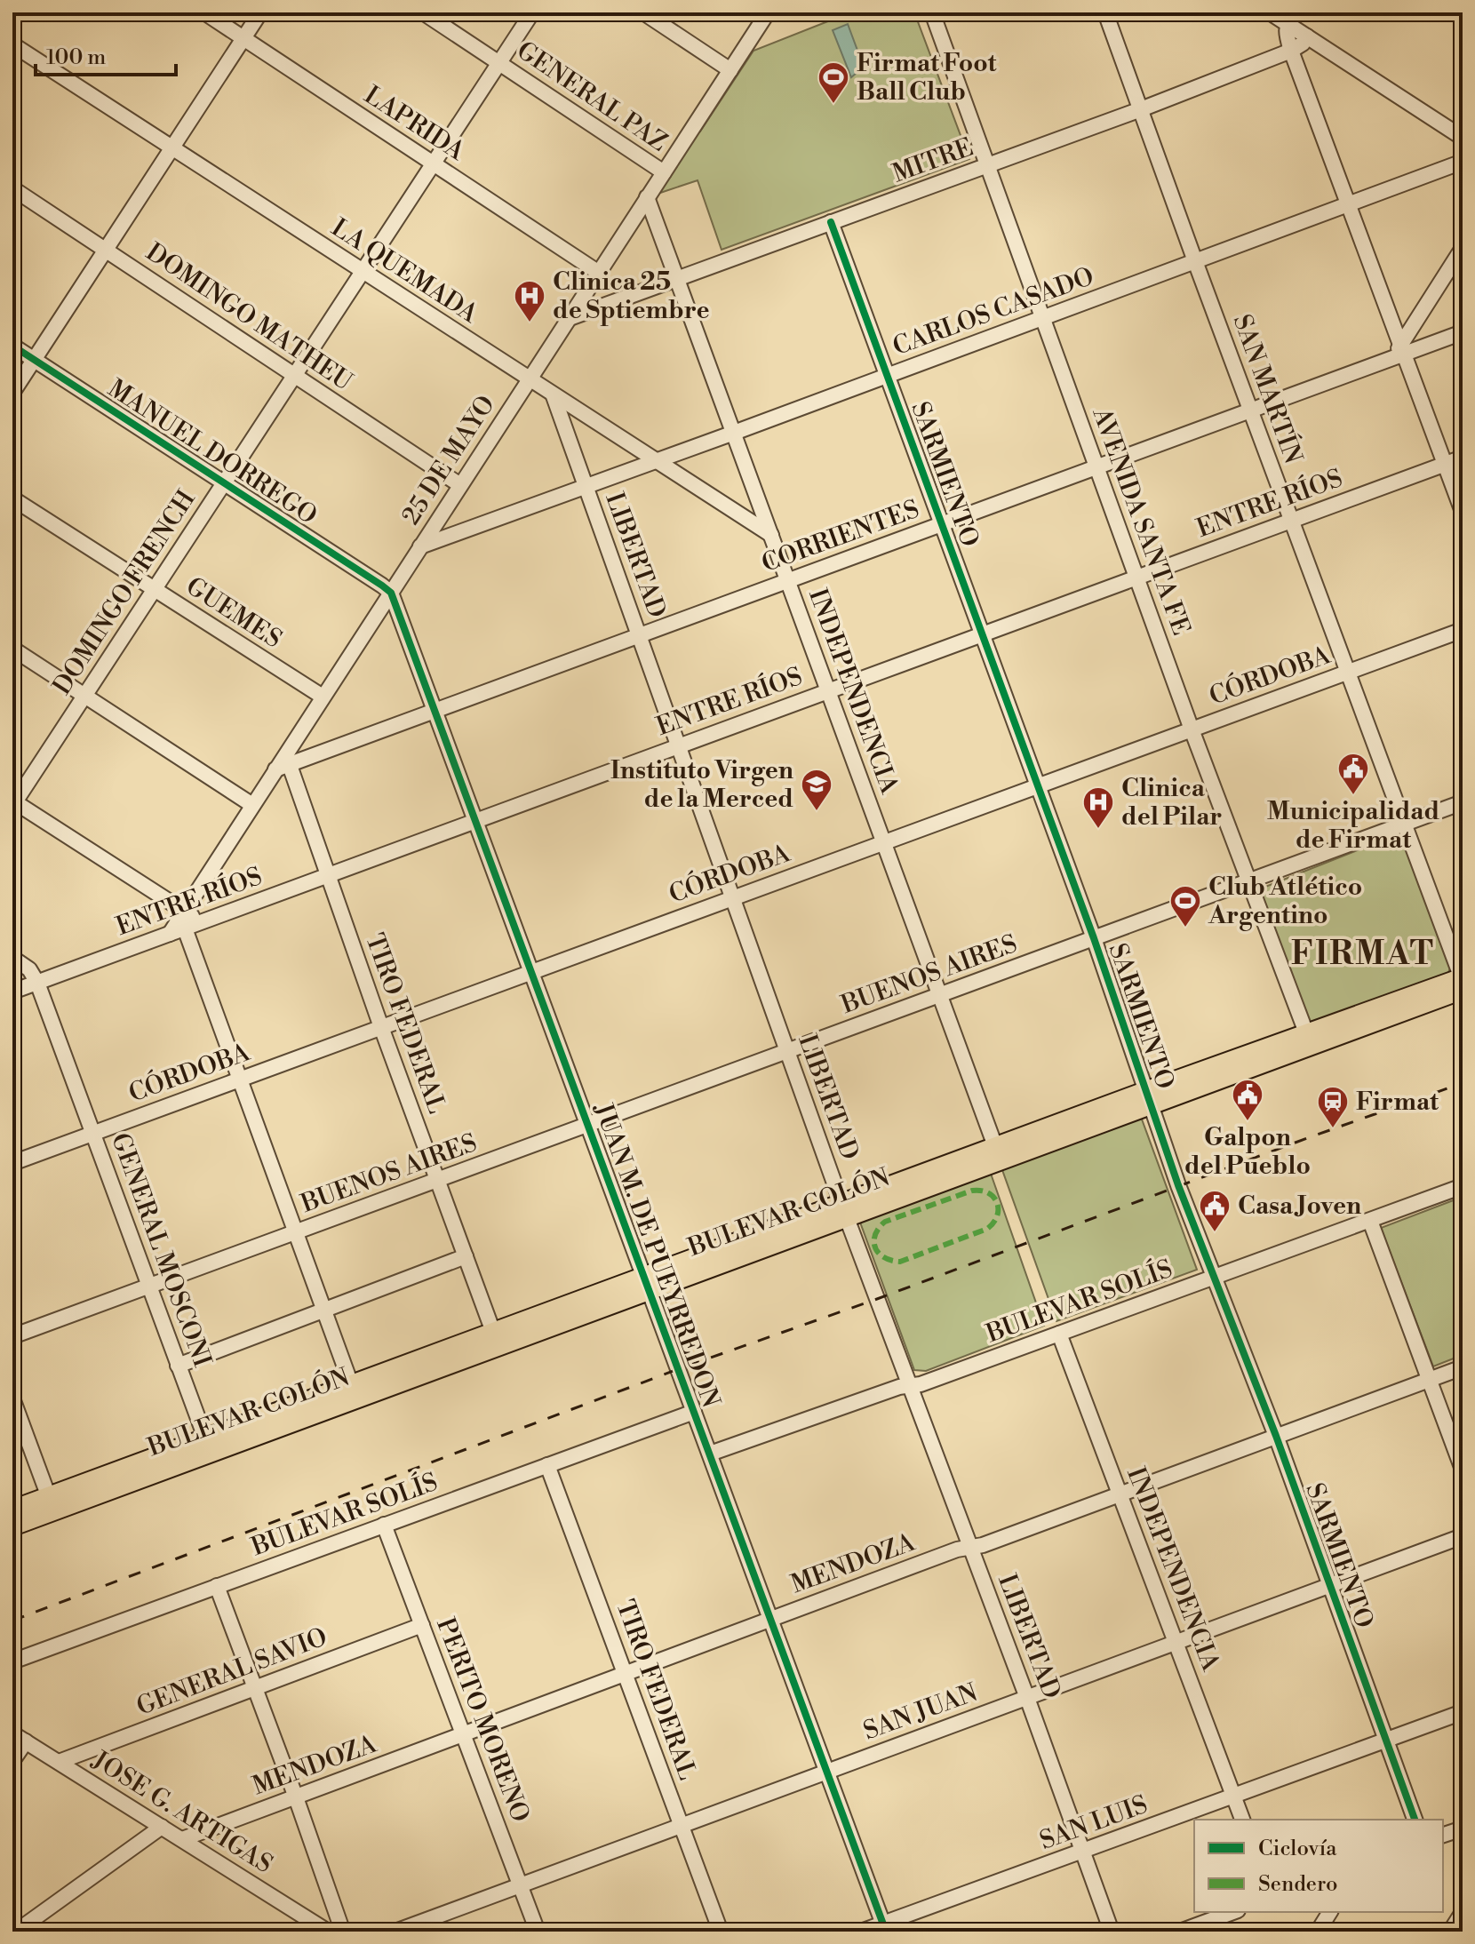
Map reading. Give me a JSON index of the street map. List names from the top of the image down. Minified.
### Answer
{"streets":{"main road":["BULEVAR COLÓN"],"street":["GENERAL PAZ","LAPRIDA","MITRE","LA QUEMADA","CARLOS CASADO","DOMINGO MATHEU","SAN MARTÍN","MANUEL DORREGO","25 DE MAYO","SARMIENTO","ENTRE RÍOS","AVENIDA SANTA FE","CORRIENTES","LIBERTAD","DOMINGO FRENCH","GUEMES","CÓRDOBA","INDEPENDENCIA","BUENOS AIRES","TIRO FEDERAL","GENERAL MOSCONI","JUAN M. DE PUEYRREDON","BULEVAR SOLÍS","MENDOZA","GENERAL SAVIO","SAN JUAN","PERITO MORENO","JOSE G. ARTIGAS","SAN LUIS"]},"crossings":[["GENERAL PAZ","25 DE MAYO"],["GENERAL PAZ","DOMINGO FRENCH"],["LAPRIDA","25 DE MAYO"],["LAPRIDA","DOMINGO FRENCH"],["MITRE","SAN MARTÍN"],["MITRE","25 DE MAYO"],["MITRE","SARMIENTO"],["MITRE","AVENIDA SANTA FE"],["MITRE","INDEPENDENCIA"],["LA QUEMADA","CARLOS CASADO"],["LA QUEMADA","25 DE MAYO"],["LA QUEMADA","LIBERTAD"],["LA QUEMADA","DOMINGO FRENCH"],["LA QUEMADA","INDEPENDENCIA"],["CARLOS CASADO","SAN MARTÍN"],["CARLOS CASADO","25 DE MAYO"],["CARLOS CASADO","SARMIENTO"],["CARLOS CASADO","AVENIDA SANTA FE"],["CARLOS CASADO","LIBERTAD"],["CARLOS CASADO","INDEPENDENCIA"],["DOMINGO MATHEU","25 DE MAYO"],["DOMINGO MATHEU","DOMINGO FRENCH"],["SAN MARTÍN","ENTRE RÍOS"],["SAN MARTÍN","CORRIENTES"],["SAN MARTÍN","CÓRDOBA"],["SAN MARTÍN","BUENOS AIRES"],["SAN MARTÍN","BULEVAR COLÓN"],["MANUEL DORREGO","25 DE MAYO"],["MANUEL DORREGO","DOMINGO FRENCH"],["MANUEL DORREGO","JUAN M. DE PUEYRREDON"],["25 DE MAYO","ENTRE RÍOS"],["25 DE MAYO","CORRIENTES"],["25 DE MAYO","GUEMES"],["25 DE MAYO","INDEPENDENCIA"],["25 DE MAYO","TIRO FEDERAL"],["25 DE MAYO","JUAN M. DE PUEYRREDON"],["SARMIENTO","ENTRE RÍOS"],["SARMIENTO","CORRIENTES"],["SARMIENTO","CÓRDOBA"],["SARMIENTO","BUENOS AIRES"],["SARMIENTO","BULEVAR COLÓN"],["SARMIENTO","BULEVAR SOLÍS"],["SARMIENTO","MENDOZA"],["SARMIENTO","SAN JUAN"],["SARMIENTO","SAN LUIS"],["ENTRE RÍOS","AVENIDA SANTA FE"],["ENTRE RÍOS","LIBERTAD"],["ENTRE RÍOS","INDEPENDENCIA"],["ENTRE RÍOS","TIRO FEDERAL"],["ENTRE RÍOS","GENERAL MOSCONI"],["ENTRE RÍOS","JUAN M. DE PUEYRREDON"],["AVENIDA SANTA FE","CORRIENTES"],["AVENIDA SANTA FE","CÓRDOBA"],["AVENIDA SANTA FE","BUENOS AIRES"],["AVENIDA SANTA FE","BULEVAR COLÓN"],["CORRIENTES","LIBERTAD"],["CORRIENTES","INDEPENDENCIA"],["CORRIENTES","TIRO FEDERAL"],["CORRIENTES","JUAN M. DE PUEYRREDON"],["LIBERTAD","CÓRDOBA"],["LIBERTAD","BUENOS AIRES"],["LIBERTAD","BULEVAR COLÓN"],["LIBERTAD","BULEVAR SOLÍS"],["LIBERTAD","MENDOZA"],["LIBERTAD","SAN JUAN"],["LIBERTAD","SAN LUIS"],["DOMINGO FRENCH","GUEMES"],["CÓRDOBA","INDEPENDENCIA"],["CÓRDOBA","TIRO FEDERAL"],["CÓRDOBA","GENERAL MOSCONI"],["CÓRDOBA","JUAN M. DE PUEYRREDON"],["INDEPENDENCIA","BUENOS AIRES"],["INDEPENDENCIA","BULEVAR COLÓN"],["INDEPENDENCIA","BULEVAR SOLÍS"],["INDEPENDENCIA","MENDOZA"],["INDEPENDENCIA","SAN JUAN"],["INDEPENDENCIA","SAN LUIS"],["BUENOS AIRES","TIRO FEDERAL"],["BUENOS AIRES","GENERAL MOSCONI"],["BUENOS AIRES","JUAN M. DE PUEYRREDON"],["TIRO FEDERAL","BULEVAR COLÓN"],["TIRO FEDERAL","BULEVAR SOLÍS"],["TIRO FEDERAL","MENDOZA"],["TIRO FEDERAL","SAN JUAN"],["BULEVAR COLÓN","GENERAL MOSCONI"],["BULEVAR COLÓN","JUAN M. DE PUEYRREDON"],["JUAN M. DE PUEYRREDON","BULEVAR SOLÍS"],["JUAN M. DE PUEYRREDON","MENDOZA"],["JUAN M. DE PUEYRREDON","SAN JUAN"],["JUAN M. DE PUEYRREDON","SAN LUIS"],["BULEVAR SOLÍS","PERITO MORENO"],["MENDOZA","PERITO MORENO"],["MENDOZA","JOSE G. ARTIGAS"],["GENERAL SAVIO","PERITO MORENO"],["GENERAL SAVIO","JOSE G. ARTIGAS"],["SAN JUAN","PERITO MORENO"]],"districts":["FIRMAT"],"places":{"sports":["Firmat Foot Ball Club","Club Atlético Argentino"],"hospital":["Clinica 25 de Sptiembre","Clinica del Pilar"],"public building":["Municipalidad de Firmat","Galpon del Pueblo","Casa Joven"],"school or university":["Instituto Virgen de la Merced"],"station":["Firmat"]},"legend":["Ciclovía","Sendero"],"scale_bar":"100 m"}
